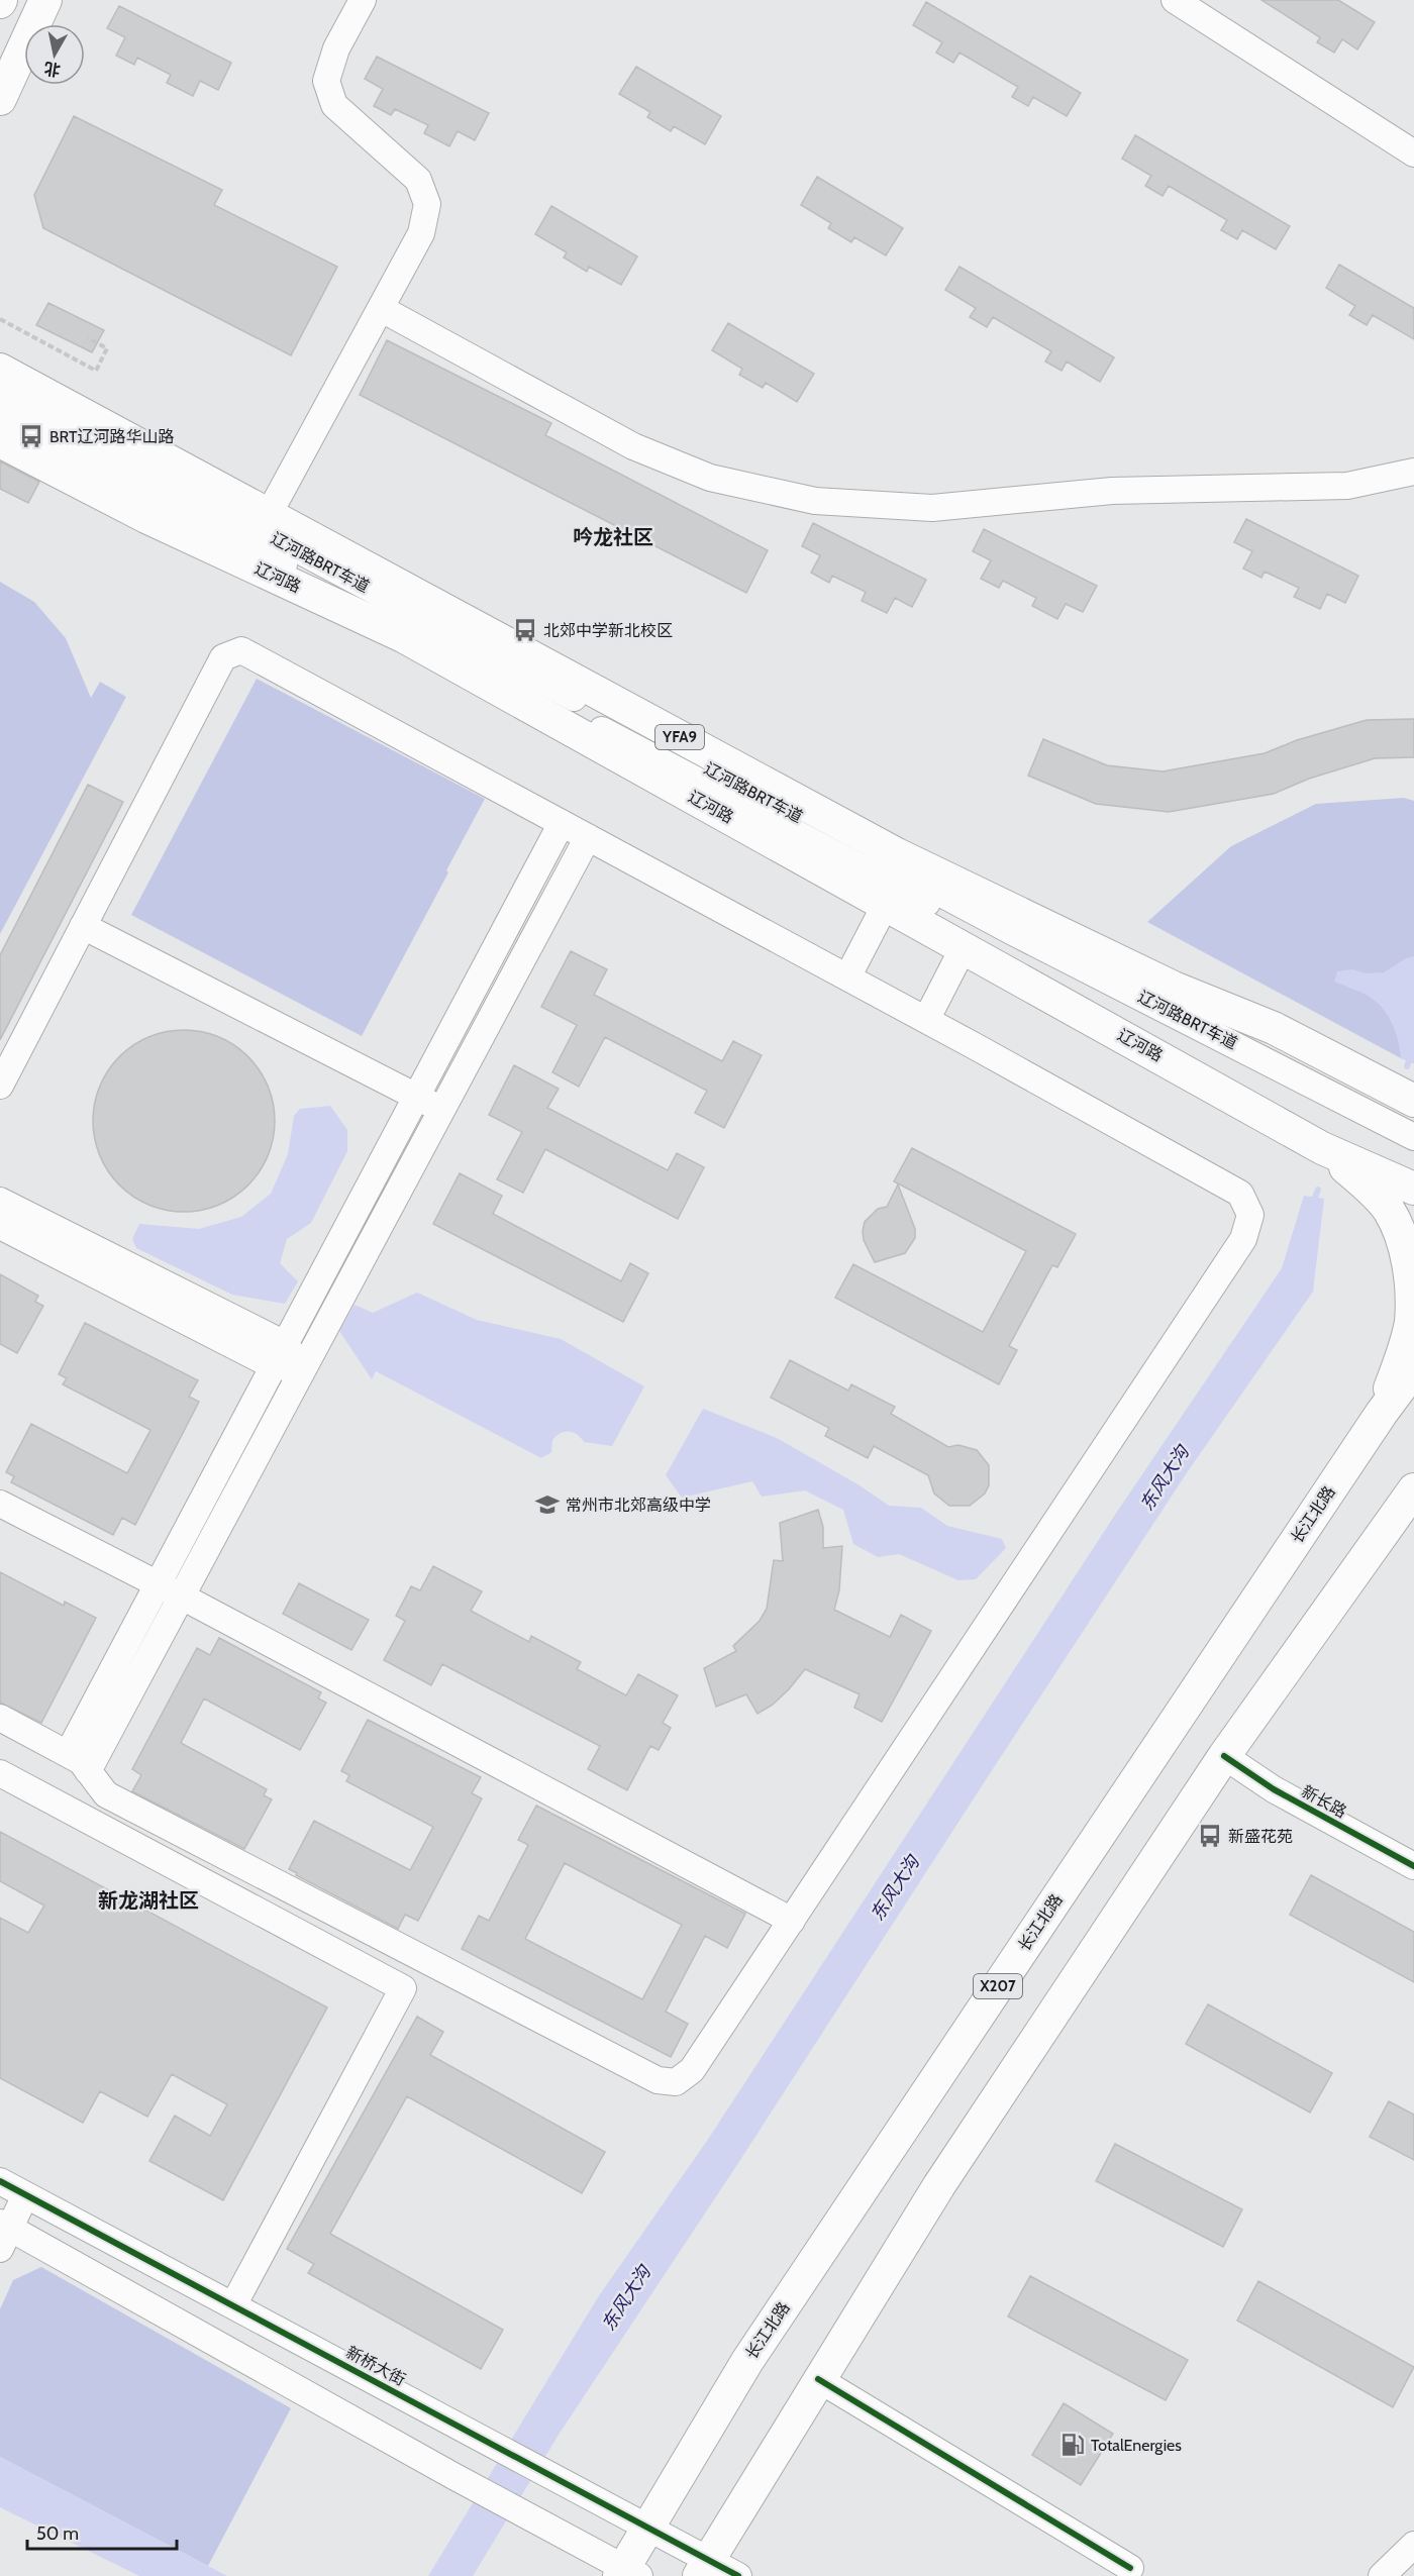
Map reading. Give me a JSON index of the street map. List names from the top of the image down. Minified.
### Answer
{"streets":{"main road":["辽河路","YFA9","长江北路","X207"],"street":["辽河路BRT车道","新长路","新桥大街"]},"crossings":[["长江北路","新桥大街"]],"districts":["吟龙社区","新龙湖社区"],"water":["东风大沟"],"places":{"bus stop":["BRT辽河路华山路","北郊中学新北校区","新盛花苑"],"school or university":["常州市北郊高级中学"],"fuel station":["TotalEnergies"]},"scale_bar":"50 m","north":"bottom"}
